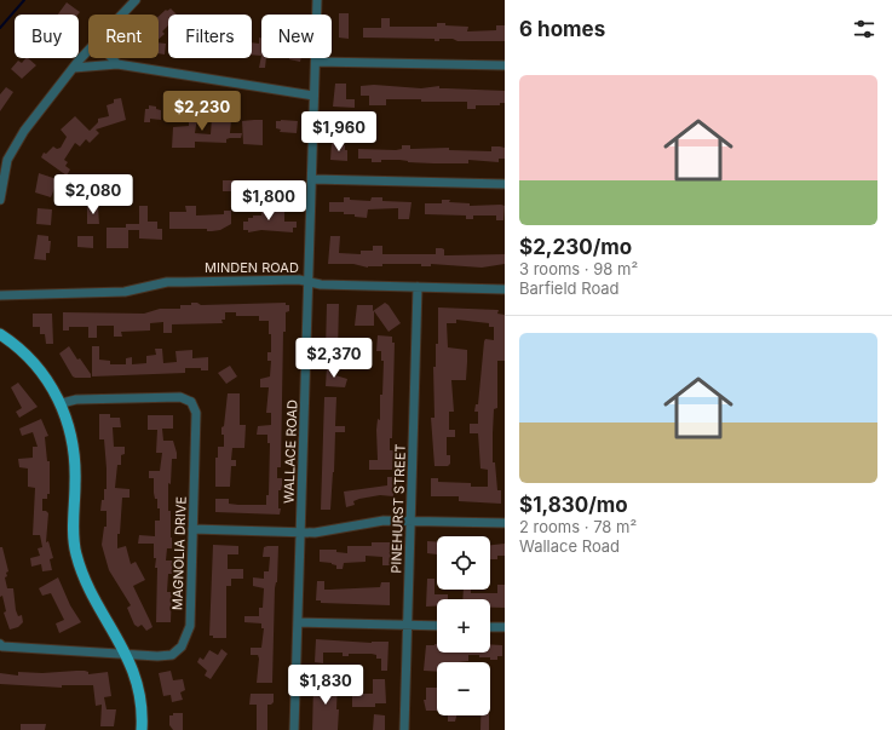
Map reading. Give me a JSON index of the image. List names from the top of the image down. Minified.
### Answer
{"streets":{"street":["MINDEN ROAD","WALLACE ROAD","PINEHURST STREET","MAGNOLIA DRIVE"]},"crossings":[["MINDEN ROAD","WALLACE ROAD"],["MINDEN ROAD","PINEHURST STREET"]],"page":{"heading":"6 homes","chip":["Buy","Rent","Filters","New"],"list":[{"name":"$2,230/mo","note":"3 rooms · 98 m² · Barfield Road"},{"name":"$1,830/mo","note":"2 rooms · 78 m² · Wallace Road"}],"price":["$2,230","$1,960","$2,080","$1,800","$2,370","$1,830"],"map_buttons":["+","−"]}}
